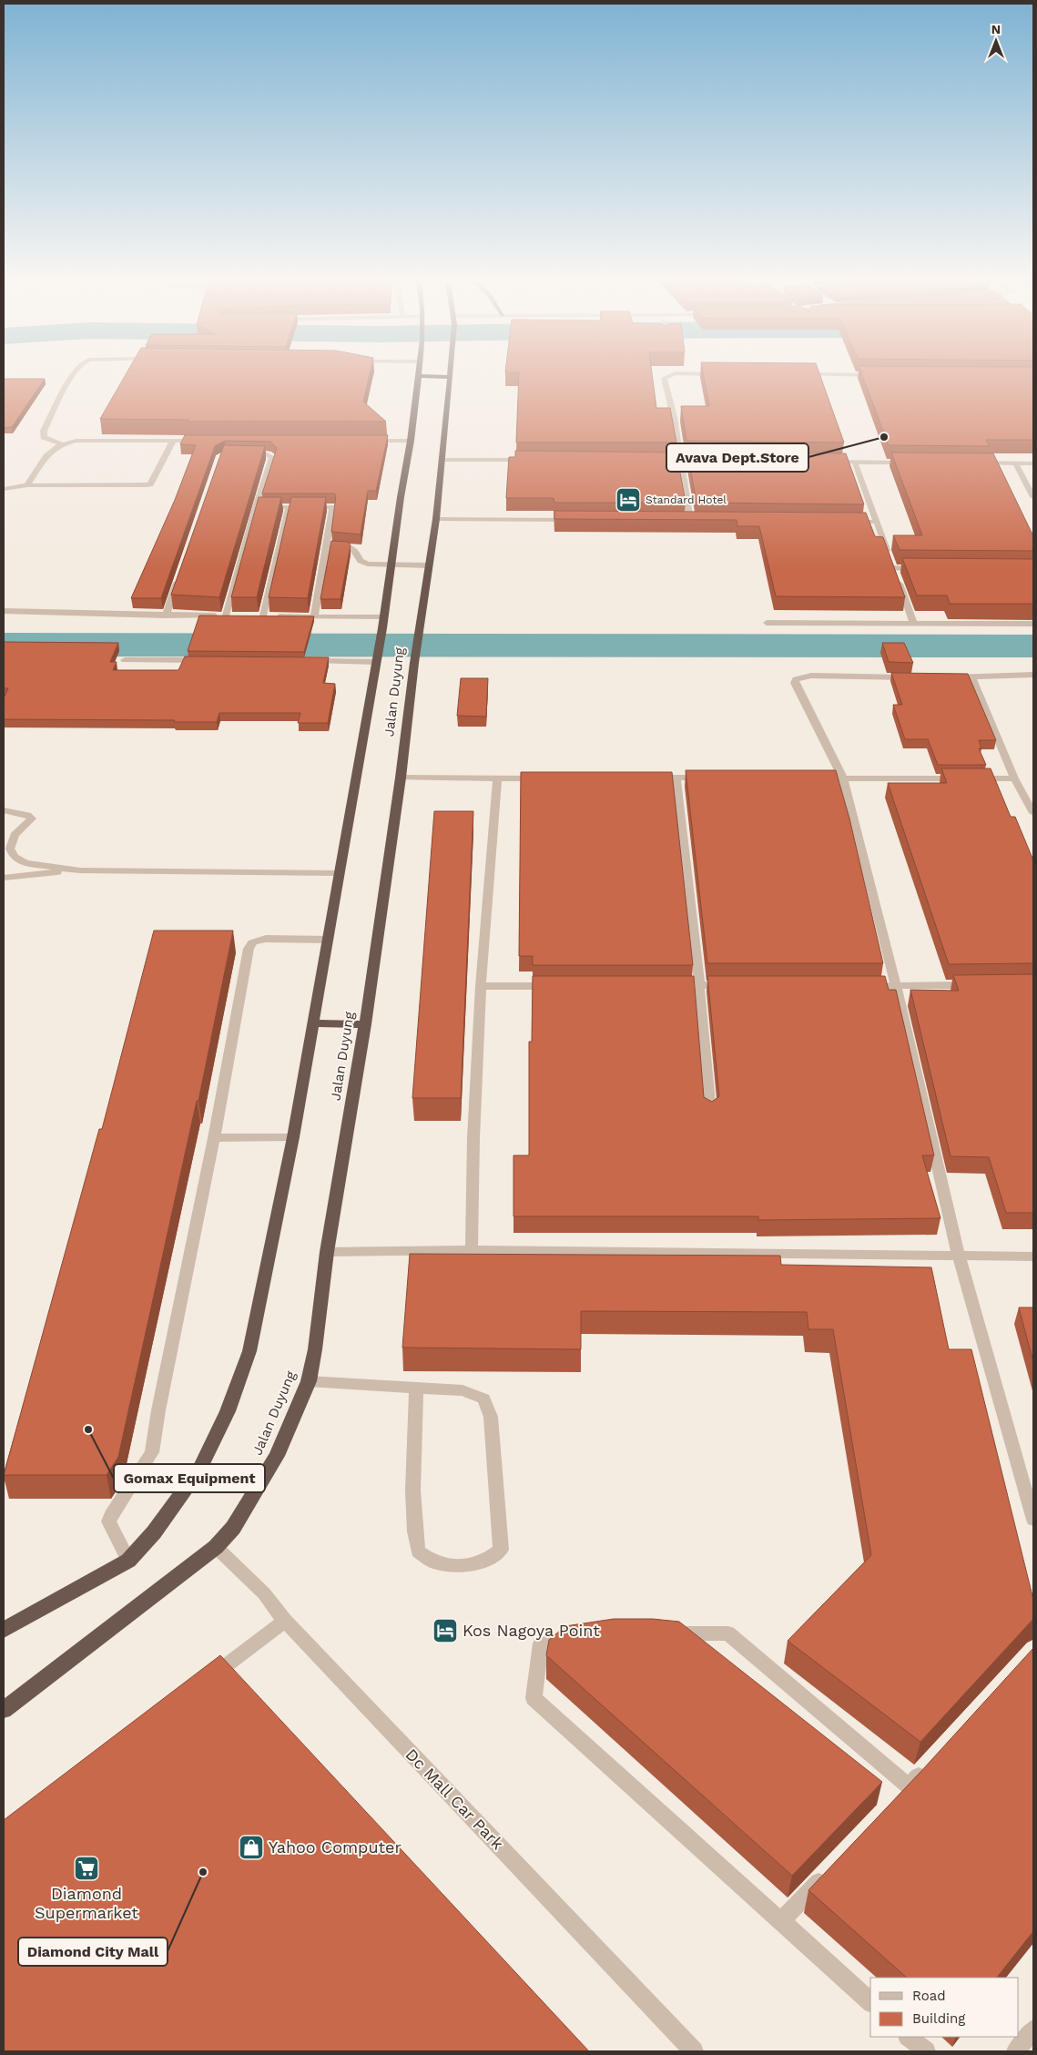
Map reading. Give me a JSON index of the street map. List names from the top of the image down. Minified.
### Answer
{"streets":{"highway":["Jalan Duyung"],"street":["Dc Mall Car Park"]},"crossings":[["Jalan Duyung","Dc Mall Car Park"]],"places":{"other":["Avava Dept.Store","Gomax Equipment","Diamond City Mall"],"hotel":["Standard Hotel","Kos Nagoya Point"],"shop":["Yahoo Computer"],"supermarket":["Diamond Supermarket"]},"legend":["Road","Building"],"north":"top"}
